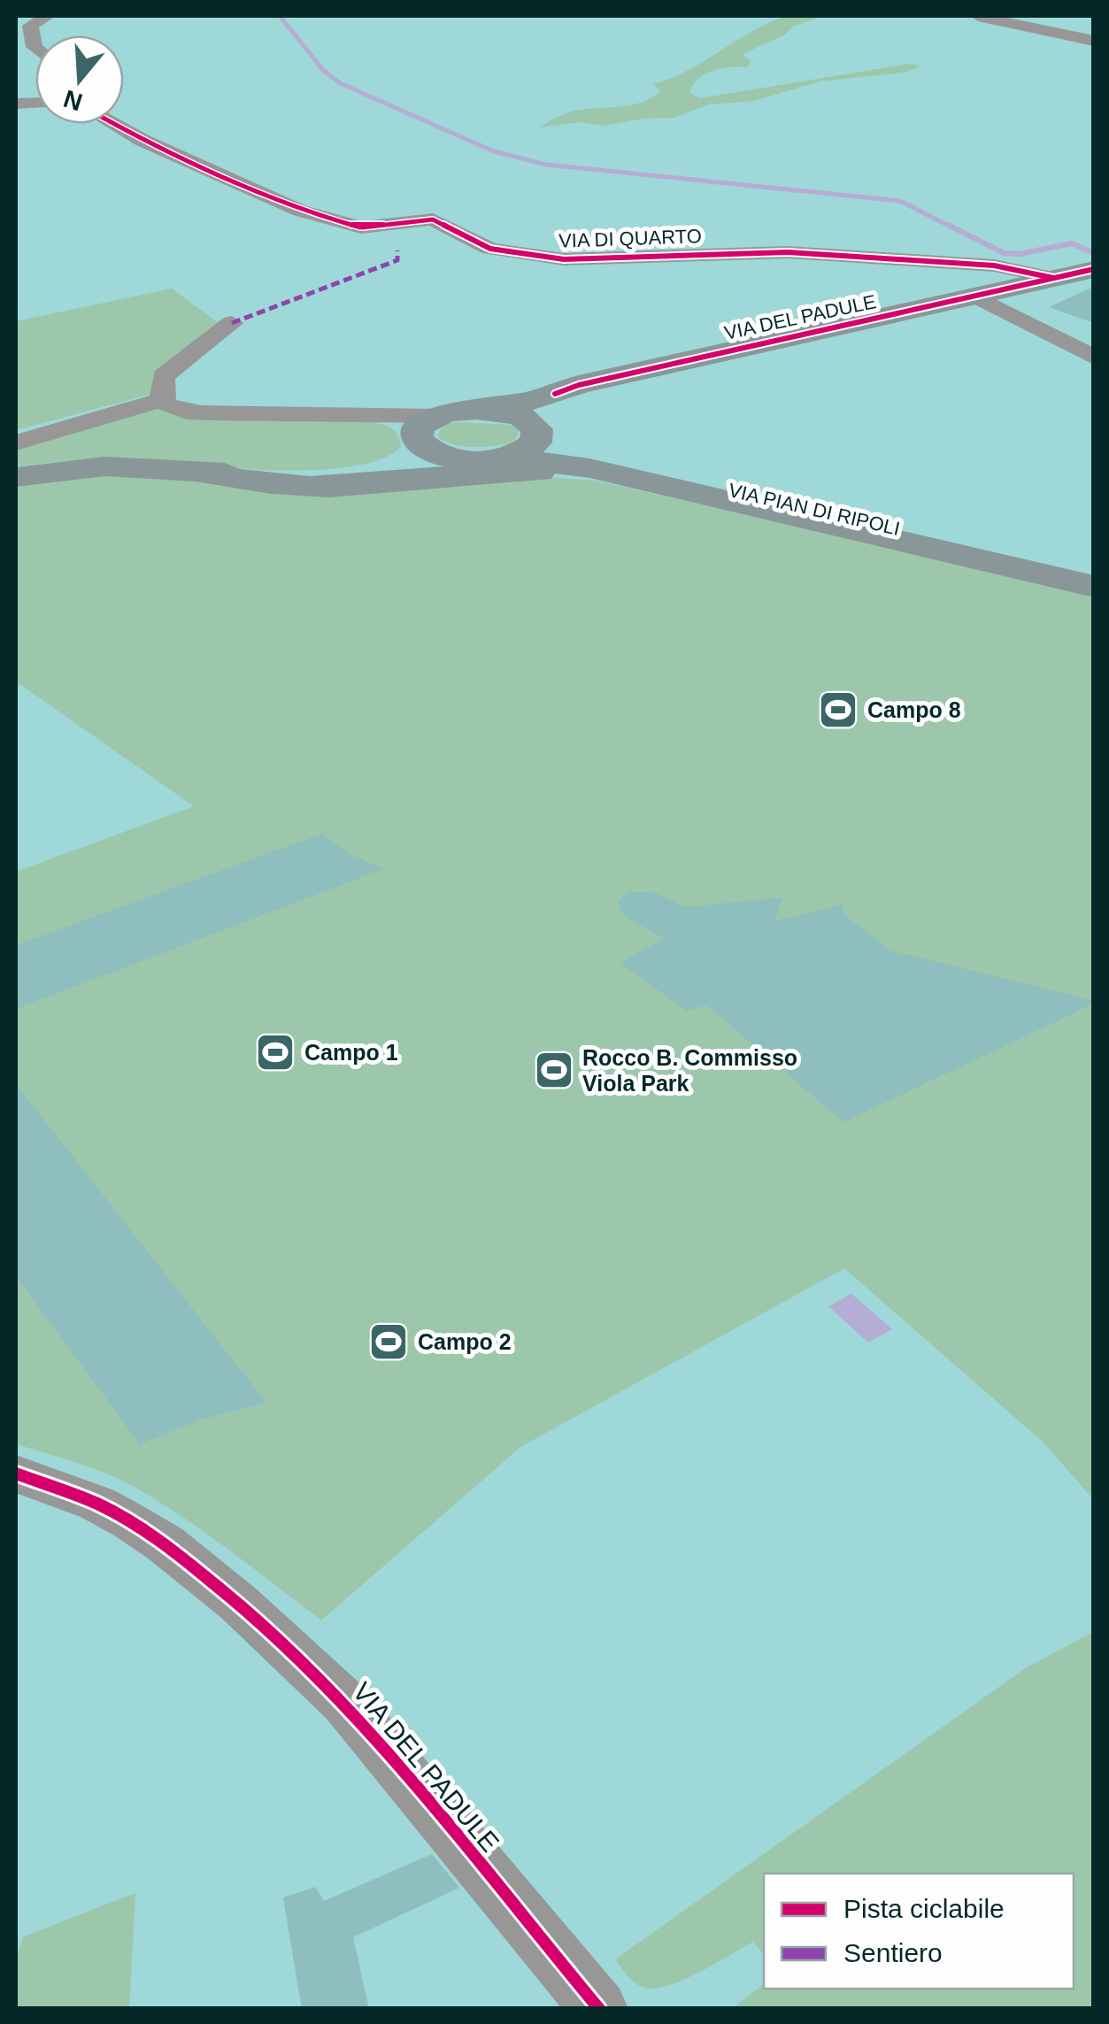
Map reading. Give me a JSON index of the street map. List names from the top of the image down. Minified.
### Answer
{"streets":{"main road":["VIA DEL PADULE","VIA PIAN DI RIPOLI"],"street":["VIA DI QUARTO"]},"crossings":[["VIA DI QUARTO","VIA DEL PADULE"],["VIA DEL PADULE","VIA PIAN DI RIPOLI"]],"places":{"sports":["Campo 8","Campo 1","Rocco B. Commisso Viola Park","Campo 2"]},"legend":["Pista ciclabile","Sentiero"],"north":"bottom"}
